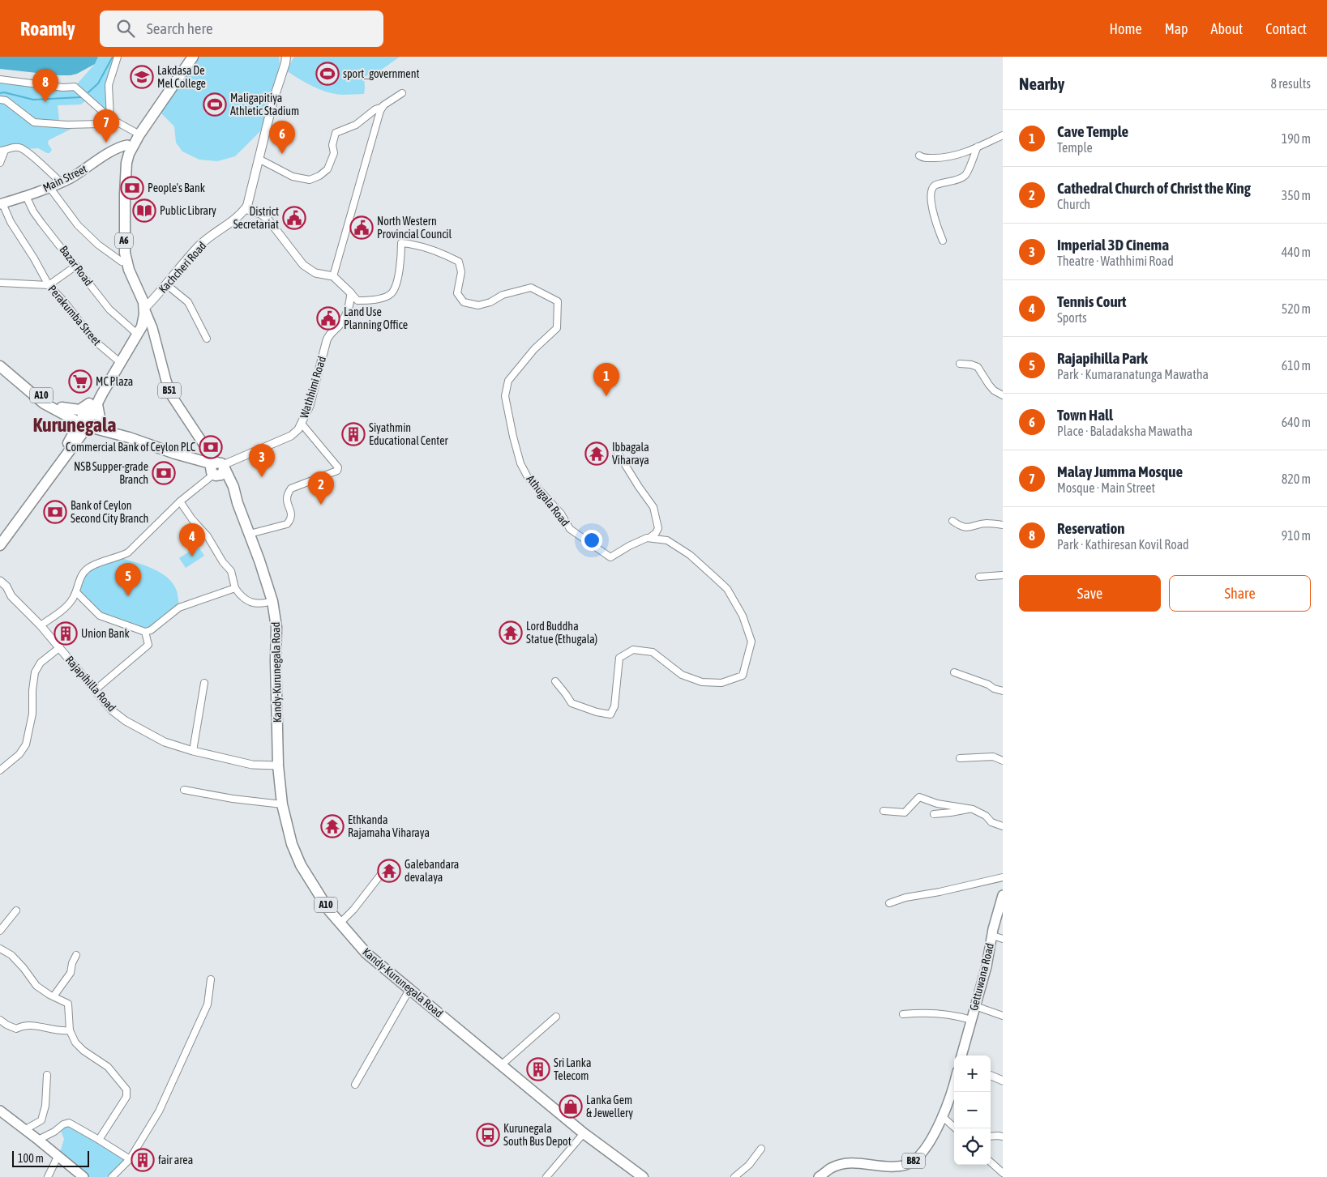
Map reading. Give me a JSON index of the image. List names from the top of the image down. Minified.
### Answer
{"streets":{"highway":["A6","A10","Kandy-Kurunegala Road"],"main road":["Main Street","Kachcheri Road","B51","Gettuwana Road","B82"],"street":["Bazar Road","Perakumba Street","Wathhimi Road","Athugala Road","Rajapihilla Road"]},"crossings":[["Main Street","A6"],["Main Street","Bazar Road"],["Main Street","Perakumba Street"],["A6","Bazar Road"],["A6","Kachcheri Road"],["A6","Perakumba Street"],["A6","B51"],["A6","A10"],["Kachcheri Road","B51"],["Wathhimi Road","B51"],["Wathhimi Road","A10"],["Wathhimi Road","Athugala Road"],["Wathhimi Road","Kandy-Kurunegala Road"],["B51","A10"],["B51","Kandy-Kurunegala Road"],["A10","Kandy-Kurunegala Road"],["Kandy-Kurunegala Road","Rajapihilla Road"]],"districts":["Kurunegala"],"places":{"sports":["sport_government","Maligapitiya Athletic Stadium"],"school or university":["Lakdasa De Mel College"],"bank":["People's Bank","Commercial Bank of Ceylon PLC","NSB Supper-grade Branch","Bank of Ceylon Second City Branch"],"library":["Public Library"],"public building":["District Secretariat","North Western Provincial Council","Land Use Planning Office"],"supermarket":["MC Plaza"],"building":["Siyathmin Educational Center","Union Bank","Sri Lanka Telecom","fair area"],"temple":["Ibbagala Viharaya","Lord Buddha Statue (Ethugala)","Ethkanda Rajamaha Viharaya","Galebandara devalaya"],"shop":["Lanka Gem & Jewellery"],"bus stop":["Kurunegala South Bus Depot"]},"scale_bar":"100 m","page":{"header":"Roamly","search":"Search here","nav":["Home","Map","About","Contact"],"heading":["Nearby","8 results"],"pins":["8","7","6","1","3","2","4","5"],"list":[{"mark":"1","name":"Cave Temple","note":"Temple","value":"190 m"},{"mark":"2","name":"Cathedral Church of Christ the King","note":"Church","value":"350 m"},{"mark":"3","name":"Imperial 3D Cinema","note":"Theatre · Wathhimi Road","value":"440 m"},{"mark":"4","name":"Tennis Court","note":"Sports","value":"520 m"},{"mark":"5","name":"Rajapihilla Park","note":"Park · Kumaranatunga Mawatha","value":"610 m"},{"mark":"6","name":"Town Hall","note":"Place · Baladaksha Mawatha","value":"640 m"},{"mark":"7","name":"Malay Jumma Mosque","note":"Mosque · Main Street","value":"820 m"},{"mark":"8","name":"Reservation","note":"Park · Kathiresan Kovil Road","value":"910 m"}],"buttons":["Save","Share"],"map_buttons":["+","−"],"scale":"100 m"}}
